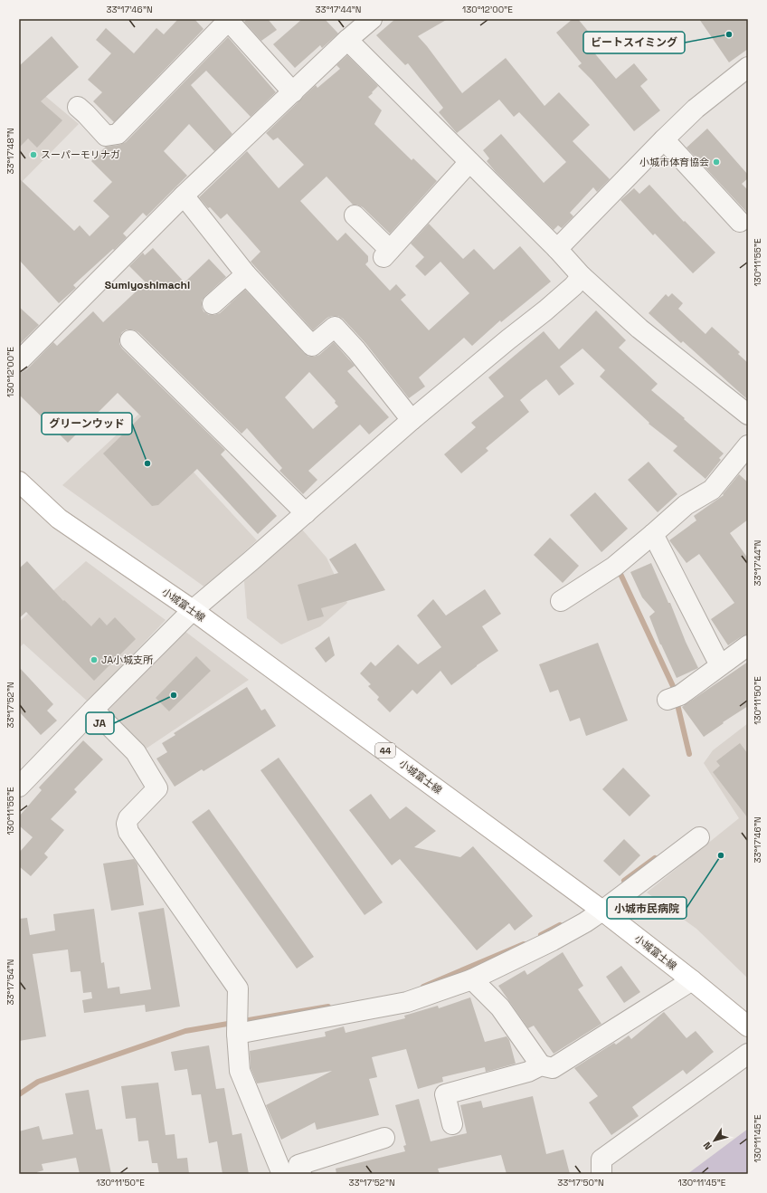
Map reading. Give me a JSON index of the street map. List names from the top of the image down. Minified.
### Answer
{"streets":{"main road":["小城富士線","44"]},"districts":["Sumiyoshimachi"],"places":["ビートスイミング","スーパーモリナガ","小城市体育協会","グリーンウッド","JA小城支所","JA","小城市民病院"],"north":"bottom left","coordinates":["33°17'46\"N","33°17'44\"N","130°12'00\"E","33°17'48\"N","130°11'55\"E","130°11'50\"E","33°17'52\"N","33°17'54\"N","130°11'45\"E","33°17'50\"N"]}
